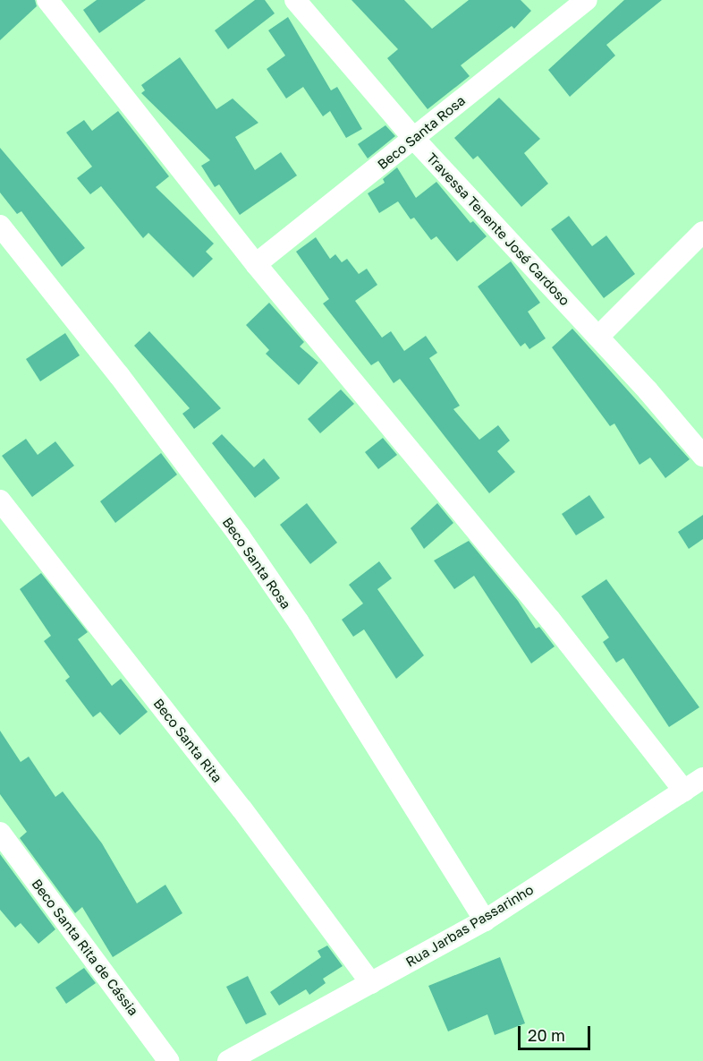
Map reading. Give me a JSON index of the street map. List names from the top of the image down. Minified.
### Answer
{"streets":{"street":["Beco Santa Rosa","Travessa Tenente José Cardoso","Beco Santa Rita","Rua Jarbas Passarinho","Beco Santa Rita de Cássia"]},"crossings":[["Beco Santa Rosa","Travessa Tenente José Cardoso"],["Beco Santa Rosa","Rua Jarbas Passarinho"],["Beco Santa Rita","Rua Jarbas Passarinho"]],"scale_bar":"20 m"}
